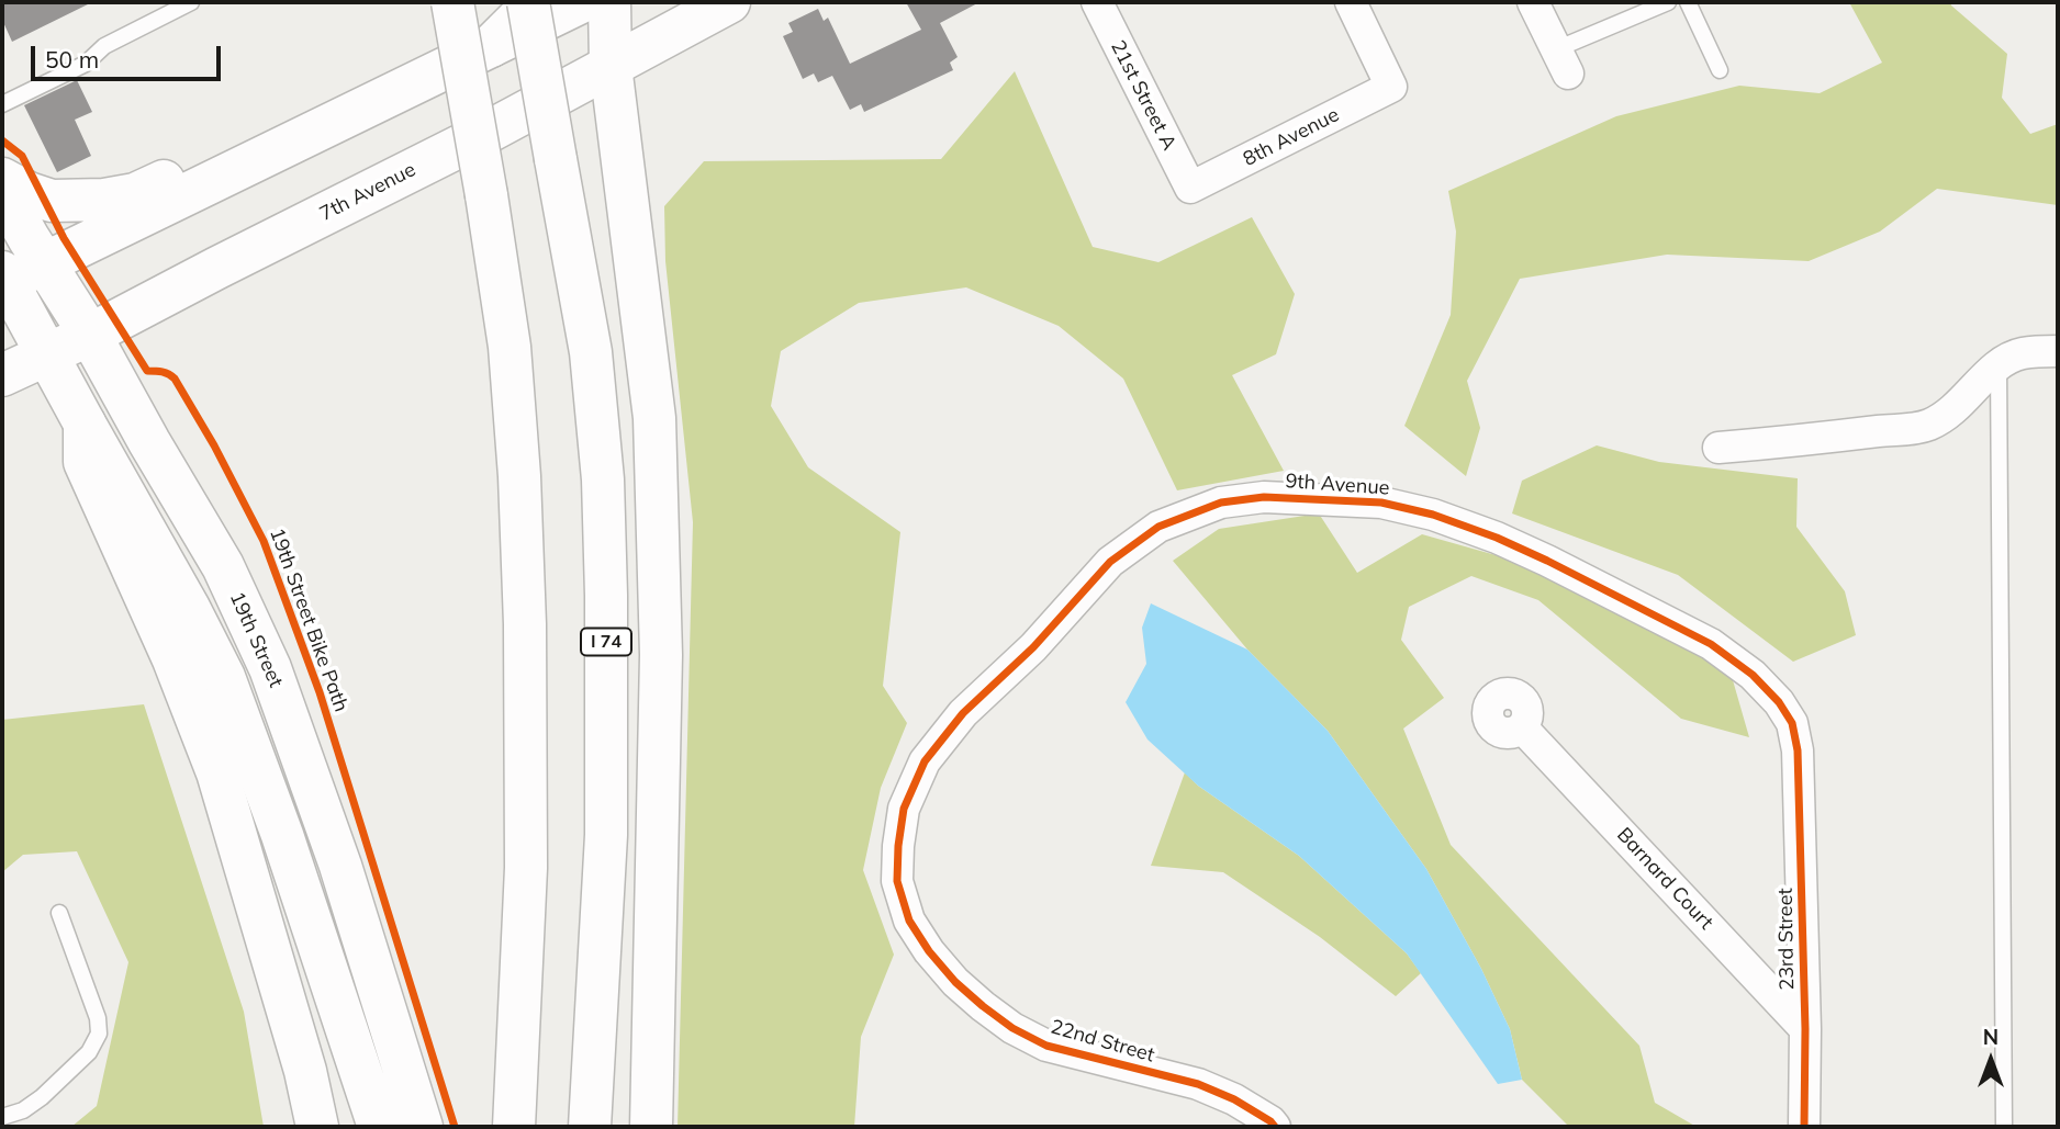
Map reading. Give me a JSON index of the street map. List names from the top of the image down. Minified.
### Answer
{"streets":{"main road":["7th Avenue","19th Street","I 74"],"street":["21st Street A","8th Avenue","9th Avenue","Barnard Court","23rd Street","22nd Street"],"cycle path":["19th Street Bike Path"]},"crossings":[["21st Street A","8th Avenue"],["7th Avenue","19th Street"],["9th Avenue","23rd Street"],["9th Avenue","22nd Street"],["Barnard Court","23rd Street"]],"scale_bar":"50 m","north":"top"}
